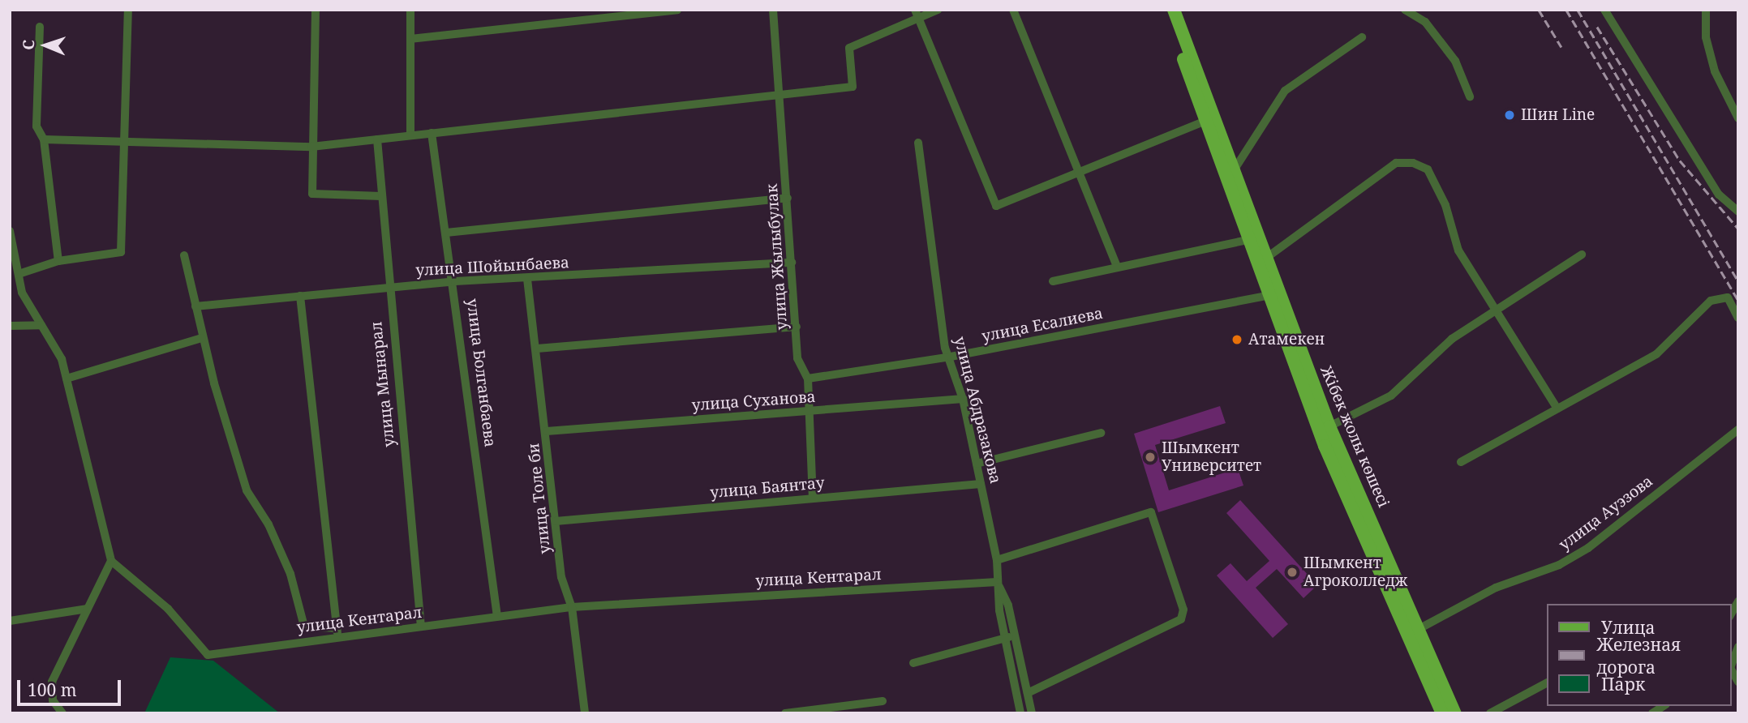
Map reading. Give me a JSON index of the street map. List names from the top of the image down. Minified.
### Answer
{"streets":{"main road":["Жібек жолы көшесі"],"street":["улица Жылыбулак","улица Шойынбаева","улица Есалиева","улица Болганбаева","улица Мынарал","улица Суханова","улица Абдразакова","улица Баянтау","улица Толе би","улица Ауэзова","улица Кентарал"]},"crossings":[["улица Жылыбулак","улица Шойынбаева"],["улица Жылыбулак","улица Есалиева"],["улица Жылыбулак","улица Суханова"],["улица Жылыбулак","улица Баянтау"],["улица Шойынбаева","улица Болганбаева"],["улица Шойынбаева","улица Мынарал"],["улица Шойынбаева","улица Толе би"],["улица Есалиева","улица Абдразакова"],["улица Есалиева","Жібек жолы көшесі"],["улица Болганбаева","улица Кентарал"],["улица Мынарал","улица Кентарал"],["улица Суханова","улица Абдразакова"],["улица Суханова","улица Толе би"],["улица Абдразакова","улица Баянтау"],["улица Абдразакова","улица Кентарал"],["Жібек жолы көшесі","улица Ауэзова"],["улица Баянтау","улица Толе би"],["улица Толе би","улица Кентарал"]],"places":["Шин Line","Атамекен","Шымкент Университет","Шымкент Агроколледж"],"legend":["Улица","Железная дорога","Парк"],"scale_bar":"100 m","north":"left"}
